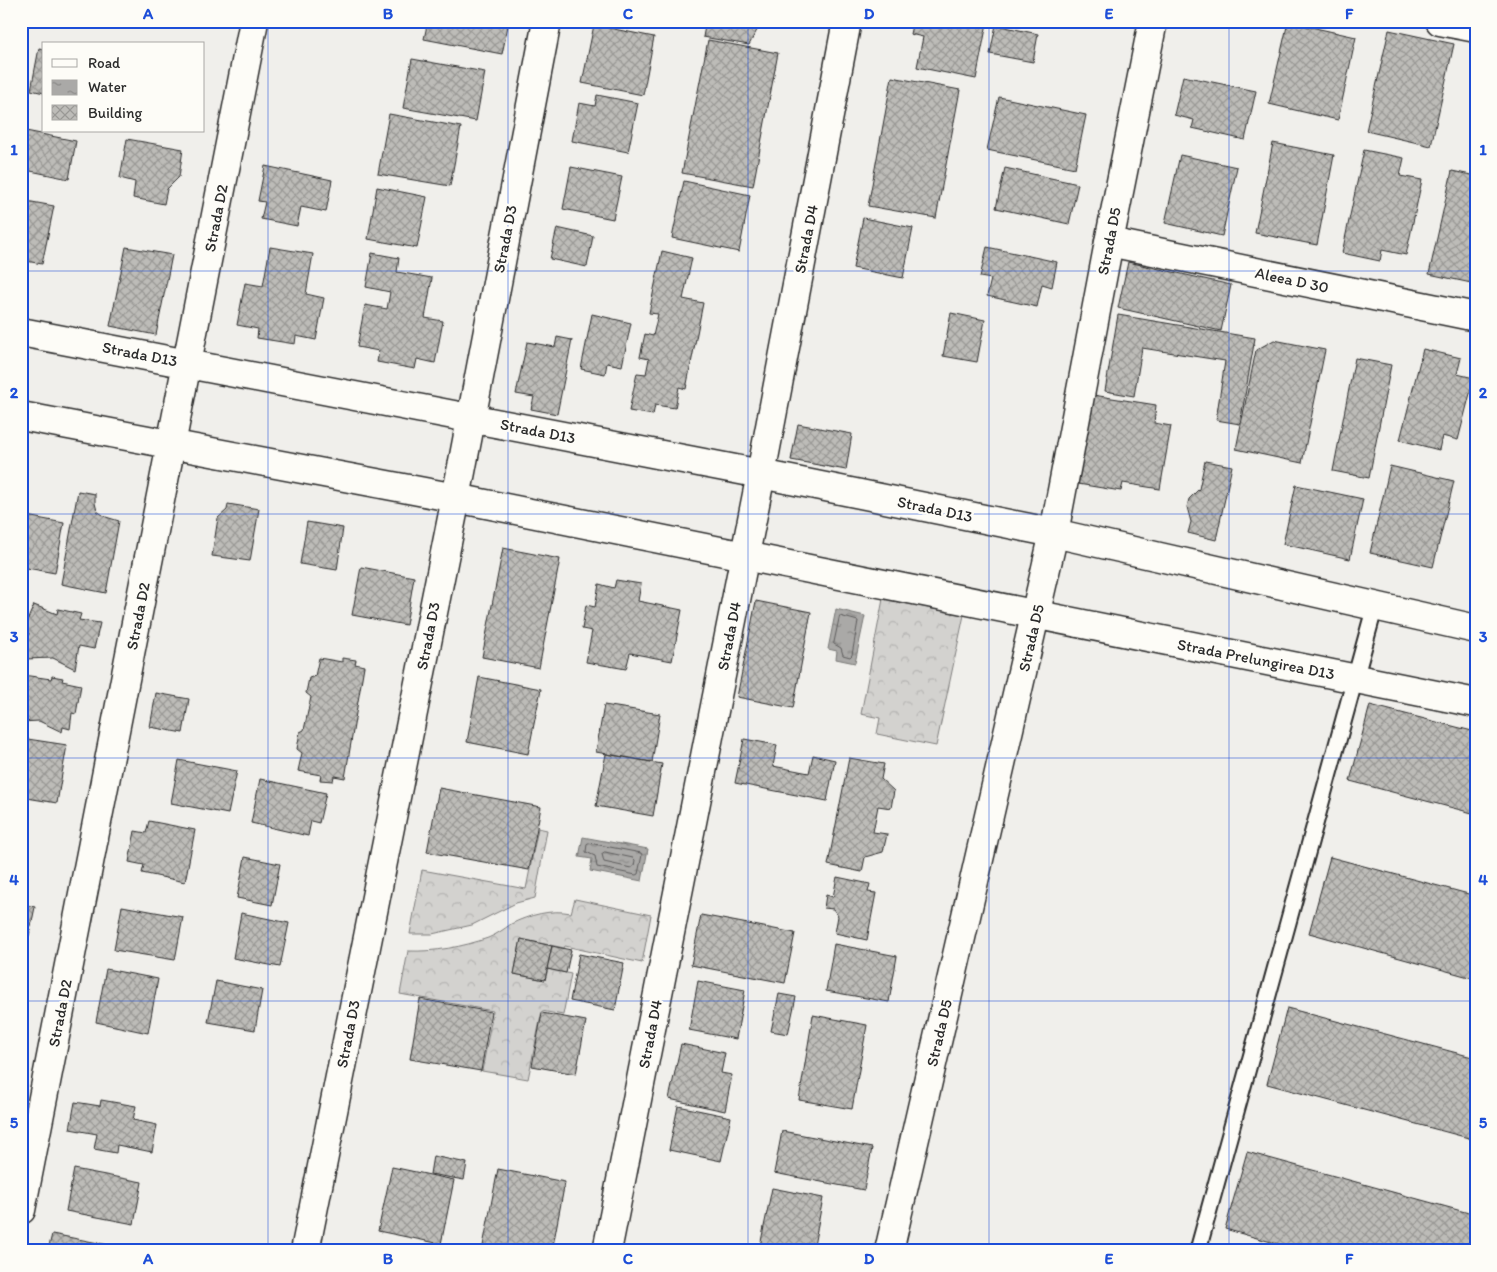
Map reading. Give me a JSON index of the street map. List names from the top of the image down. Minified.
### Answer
{"streets":{"street":["Strada D2","Strada D3","Strada D4","Strada D5","Aleea D 30","Strada D13","Strada Prelungirea D13"]},"crossings":[["Strada D2","Strada D13"],["Strada D3","Strada D13"],["Strada D4","Strada D13"],["Strada D5","Aleea D 30"],["Strada D5","Strada D13"],["Strada D5","Strada Prelungirea D13"]],"legend":["Road","Water","Building"],"grid":{"columns":["A","B","C","D","E","F"],"rows":["1","2","3","4","5"]}}
